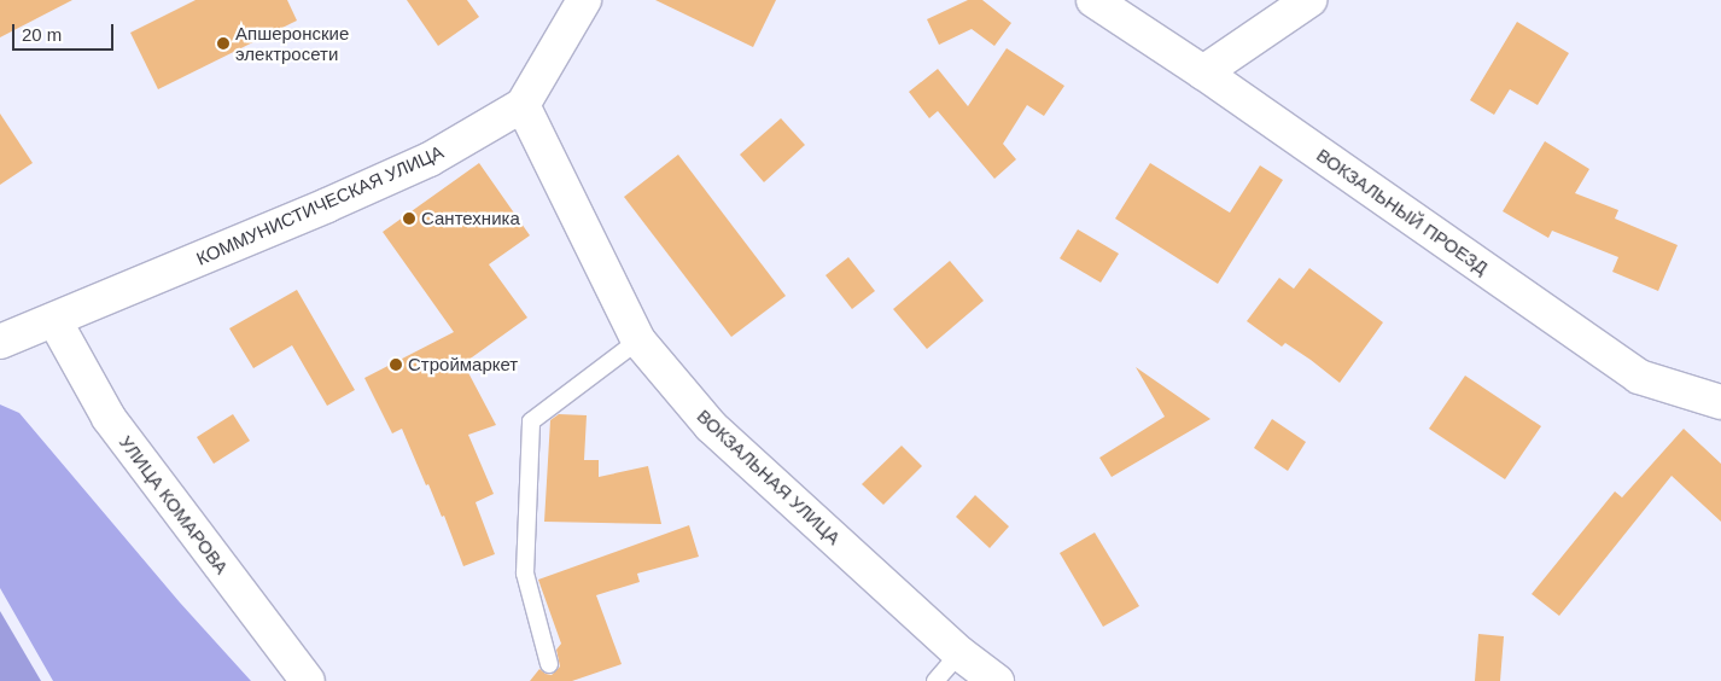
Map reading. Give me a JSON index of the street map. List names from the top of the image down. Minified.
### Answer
{"streets":{"street":["КОММУНИСТИЧЕСКАЯ УЛИЦА","ВОКЗАЛЬНЫЙ ПРОЕЗД","ВОКЗАЛЬНАЯ УЛИЦА","УЛИЦА КОМАРОВА"]},"crossings":[["КОММУНИСТИЧЕСКАЯ УЛИЦА","ВОКЗАЛЬНАЯ УЛИЦА"],["КОММУНИСТИЧЕСКАЯ УЛИЦА","УЛИЦА КОМАРОВА"]],"places":["Апшеронские электросети","Сантехника","Строймаркет"],"scale_bar":"20 m"}
